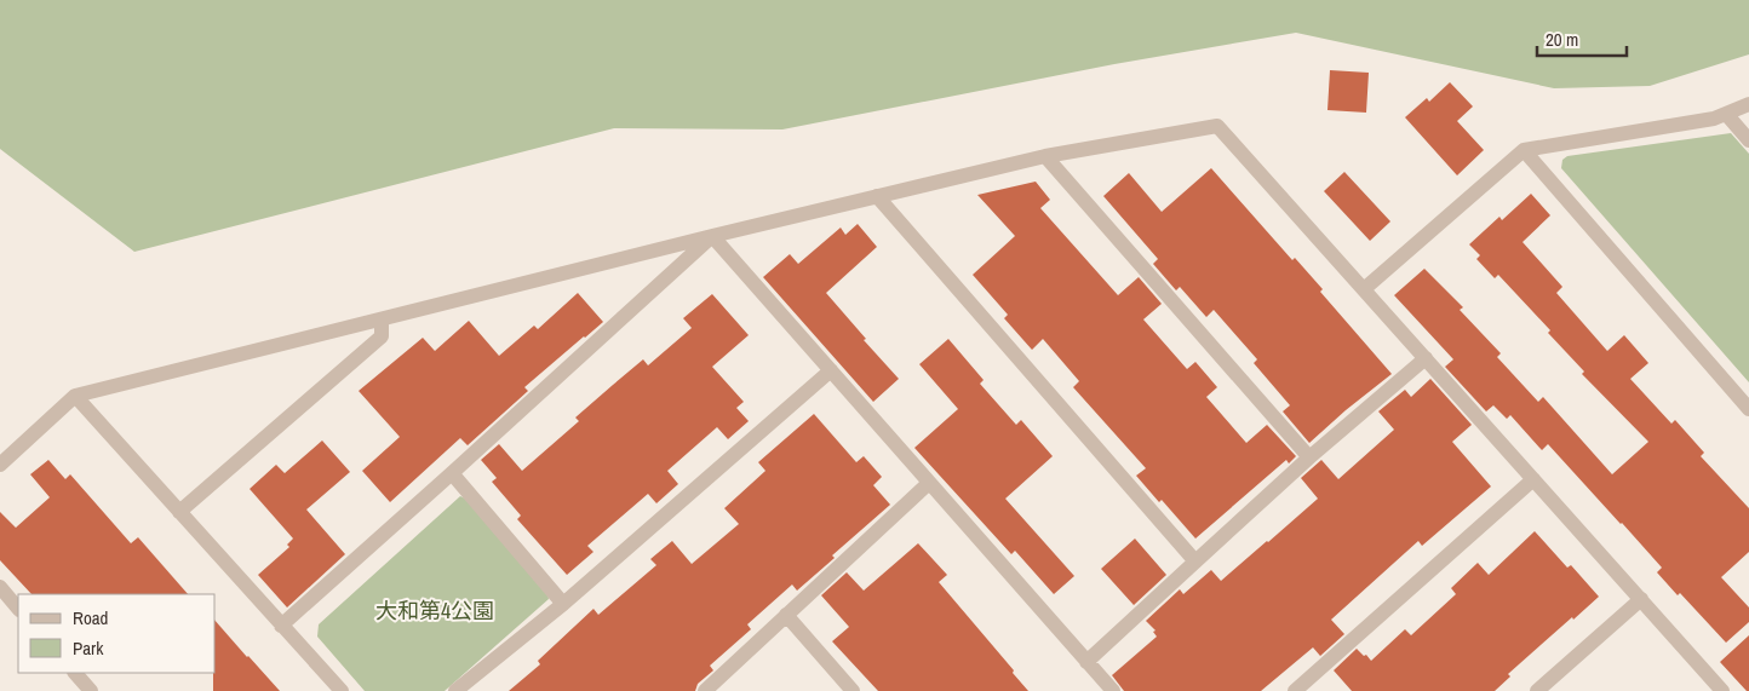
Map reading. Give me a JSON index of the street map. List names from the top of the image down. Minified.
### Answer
{"parks":["大和第4公園"],"legend":["Road","Park"],"scale_bar":"20 m"}
